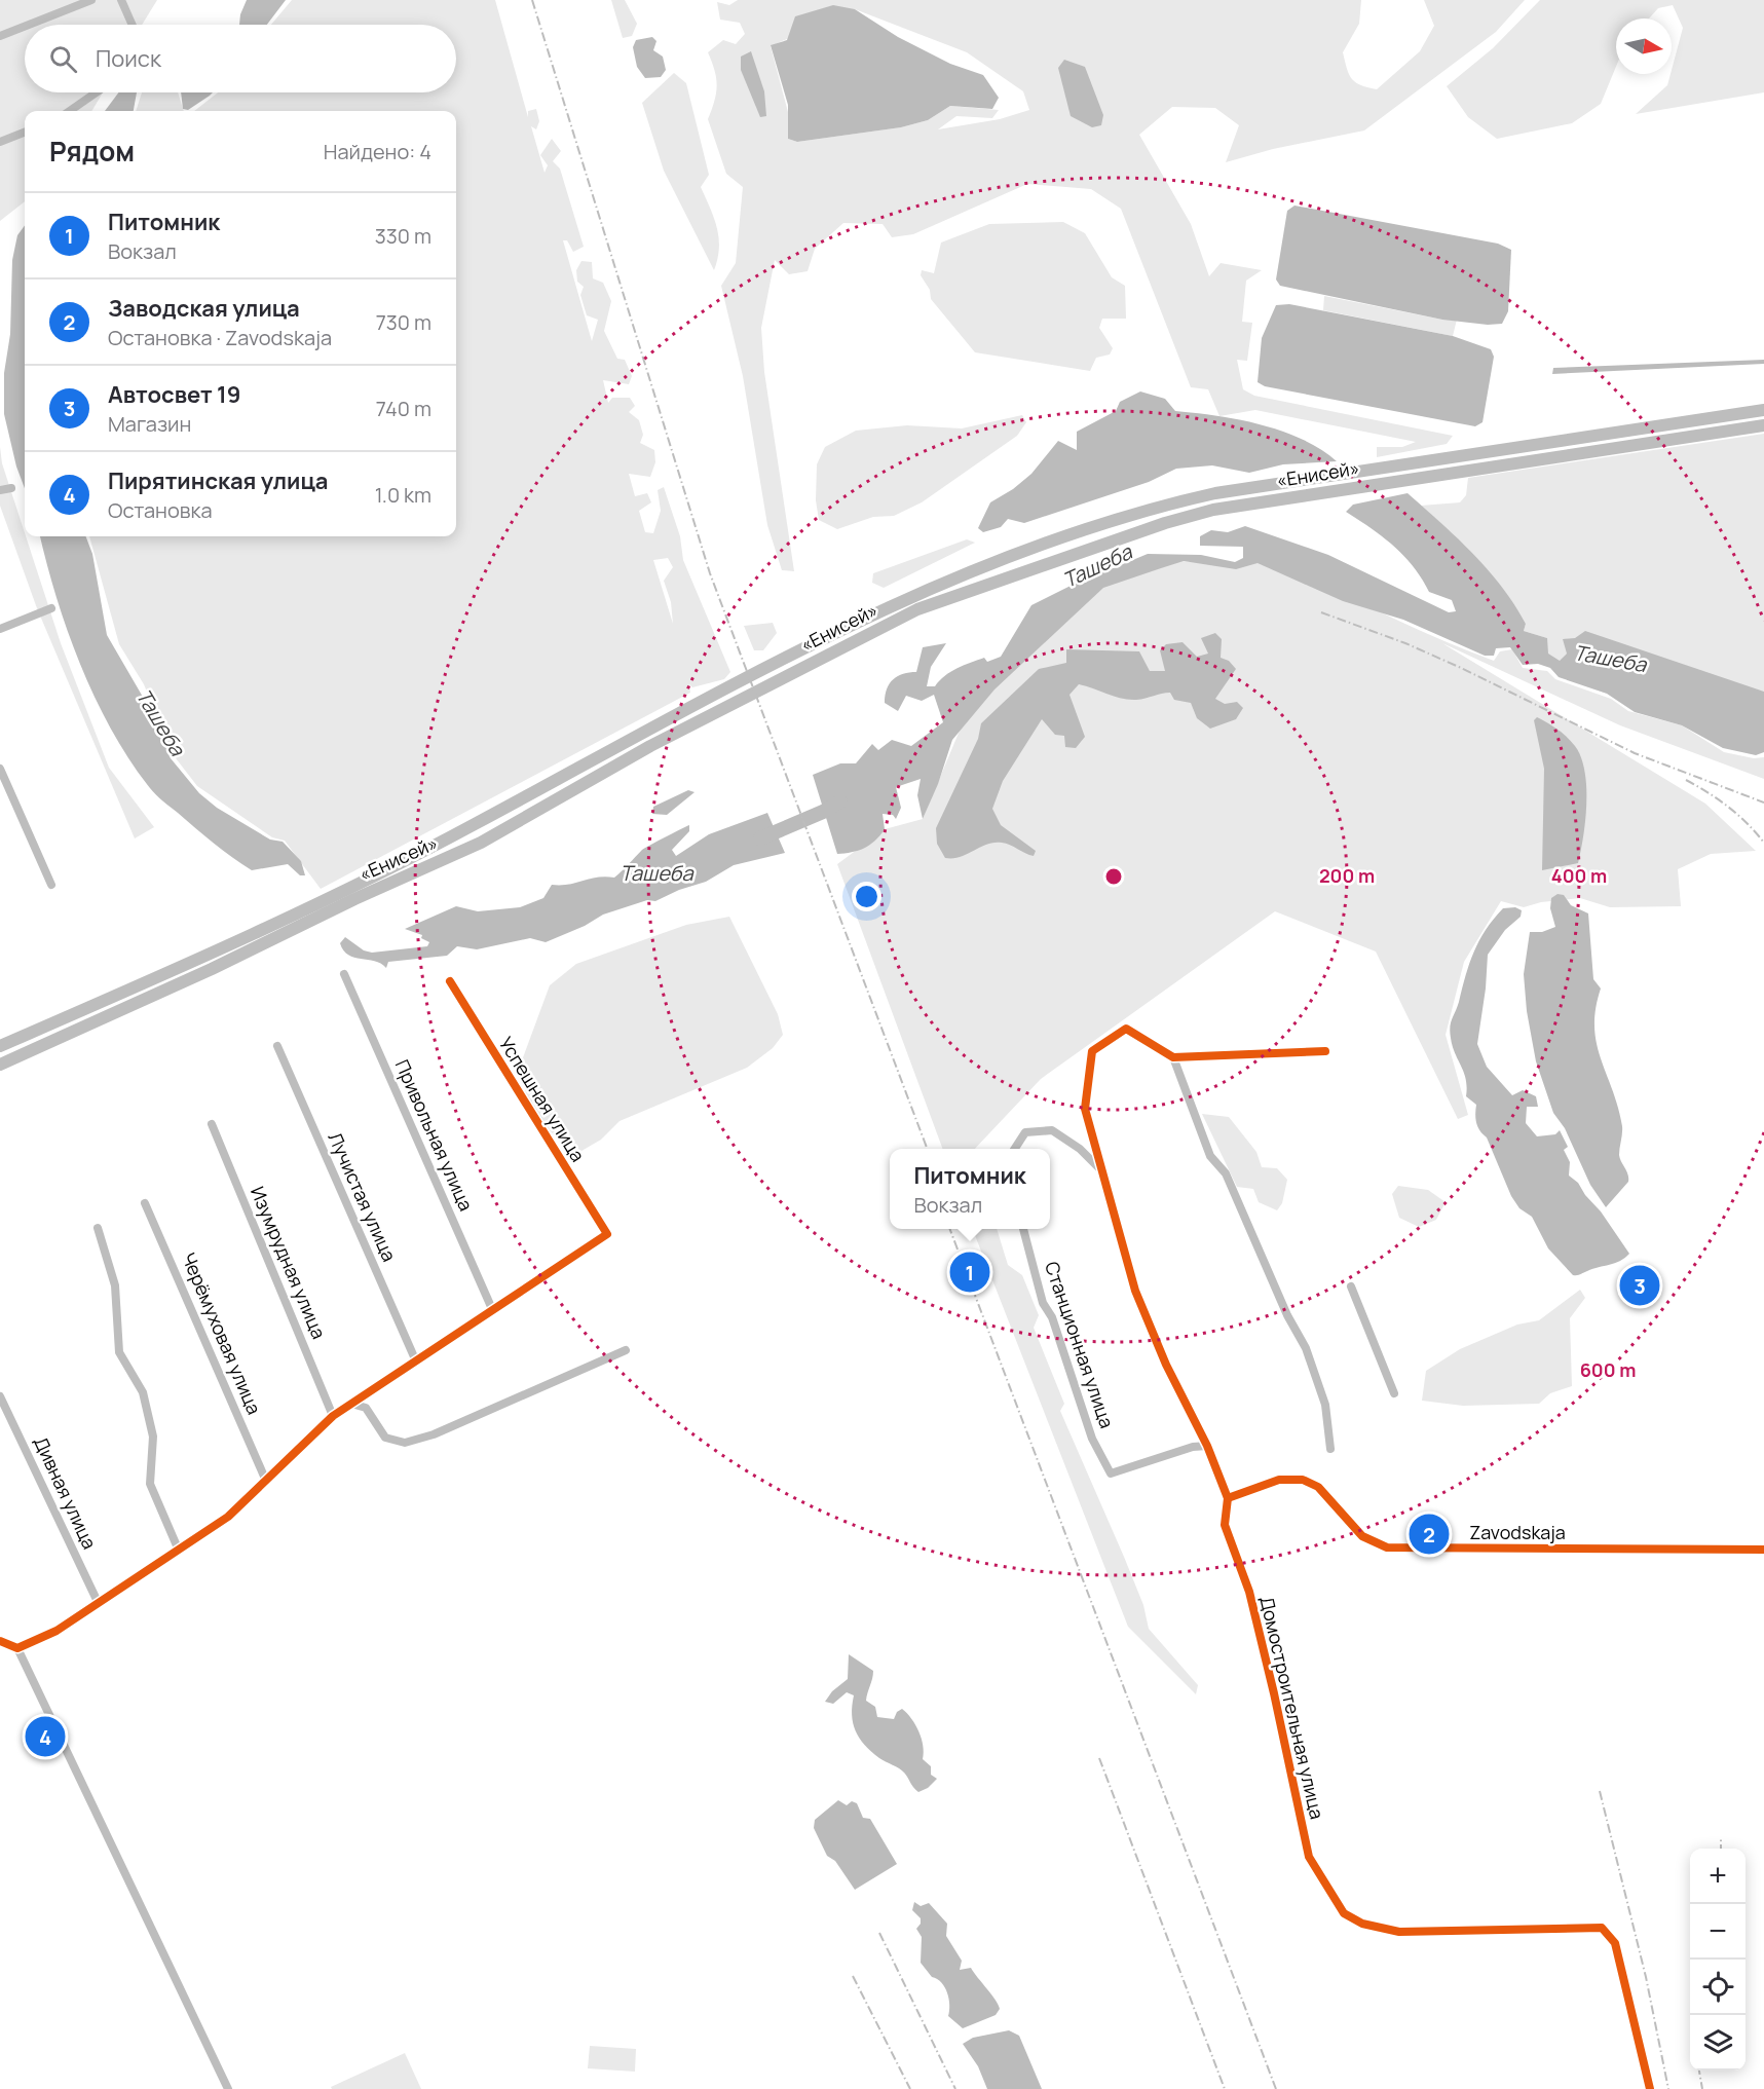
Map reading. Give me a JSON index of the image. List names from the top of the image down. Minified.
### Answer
{"streets":{"highway":["«Енисей»"],"street":["Успешная улица","Привольная улица","Лучистая улица","Изумрудная улица","Черёмуховая улица","Станционная улица","Дивная улица","Zavodskaja","Домостроительная улица"]},"crossings":[["Успешная улица","Привольная улица"],["Станционная улица","Домостроительная улица"],["Zavodskaja","Домостроительная улица"]],"water":["Ташеба"],"north":"right","page":{"search":"Поиск","heading":["Рядом","Найдено: 4"],"list":[{"mark":"1","name":"Питомник","note":"Вокзал","value":"330 m"},{"mark":"2","name":"Заводская улица","note":"Остановка · Zavodskaja","value":"730 m"},{"mark":"3","name":"Автосвет 19","note":"Магазин","value":"740 m"},{"mark":"4","name":"Пирятинская улица","note":"Остановка","value":"1.0 km"}],"popup":["Питомник","Вокзал"],"pins":["1","3","2","4"],"map_buttons":["+","−"]},"rings":["200 m","400 m","600 m"]}
